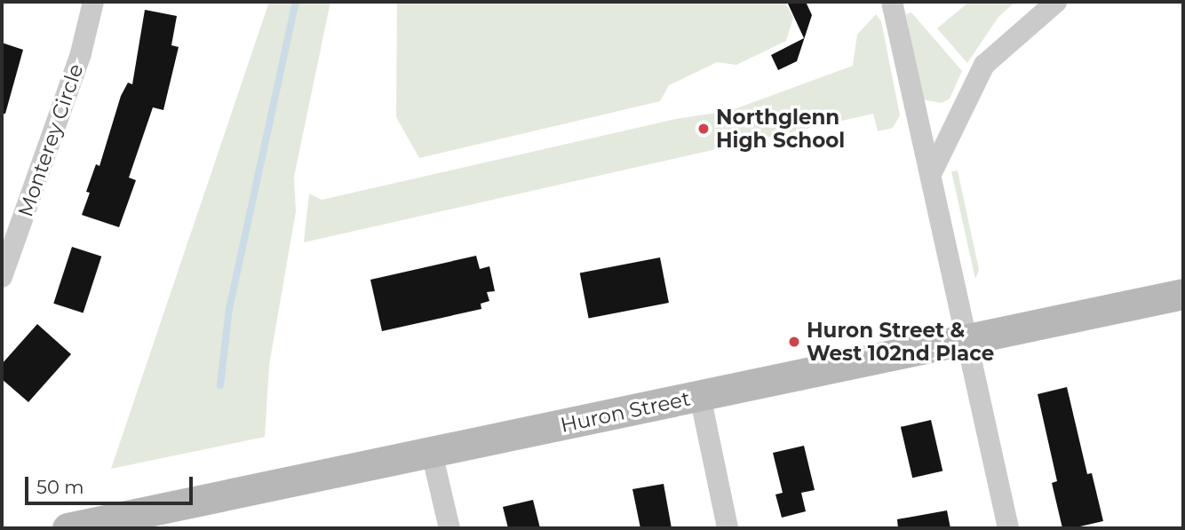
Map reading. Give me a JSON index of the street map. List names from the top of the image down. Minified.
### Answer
{"streets":{"main road":["Huron Street"],"street":["Monterey Circle"]},"places":["Northglenn High School","Huron Street & West 102nd Place"],"scale_bar":"50 m"}
